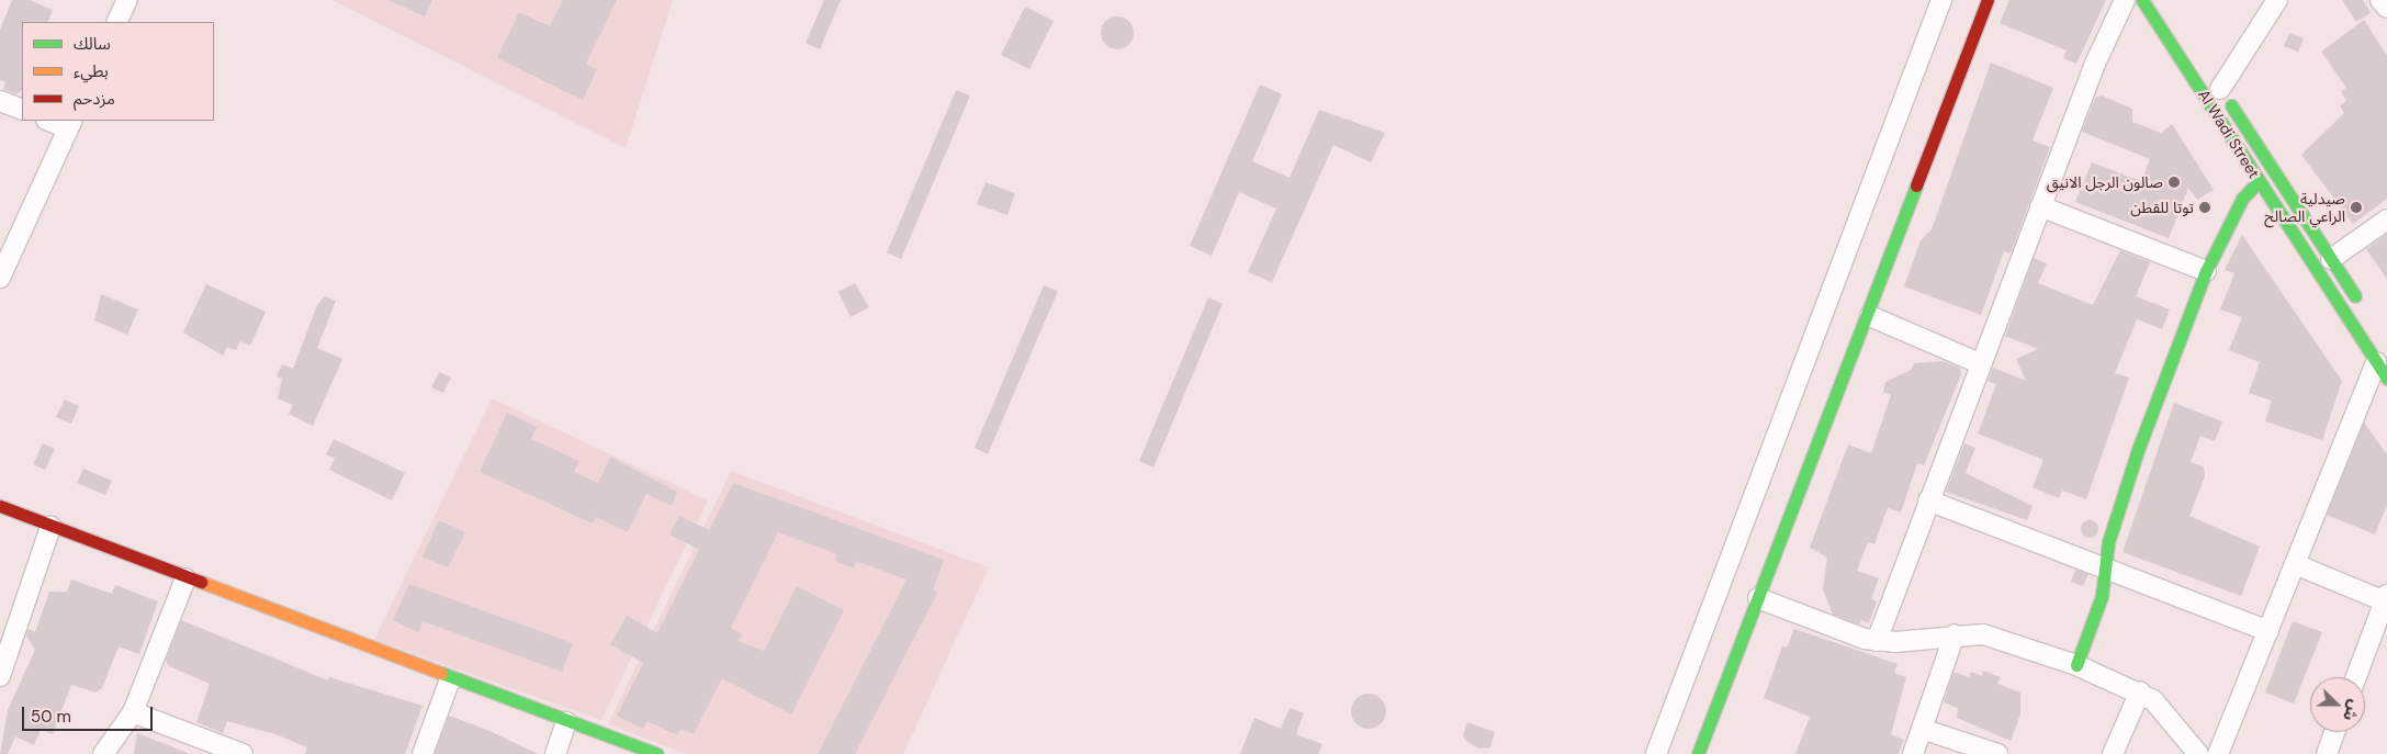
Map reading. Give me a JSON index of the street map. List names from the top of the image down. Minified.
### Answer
{"streets":{"street":["Al Wadi Street"]},"places":["صالون الرجل الانيق","توتا للقطن","صيدلية الراعي الصالح"],"legend":["سالك","بطيء","مزدحم"],"scale_bar":"50 m","north":"right"}
